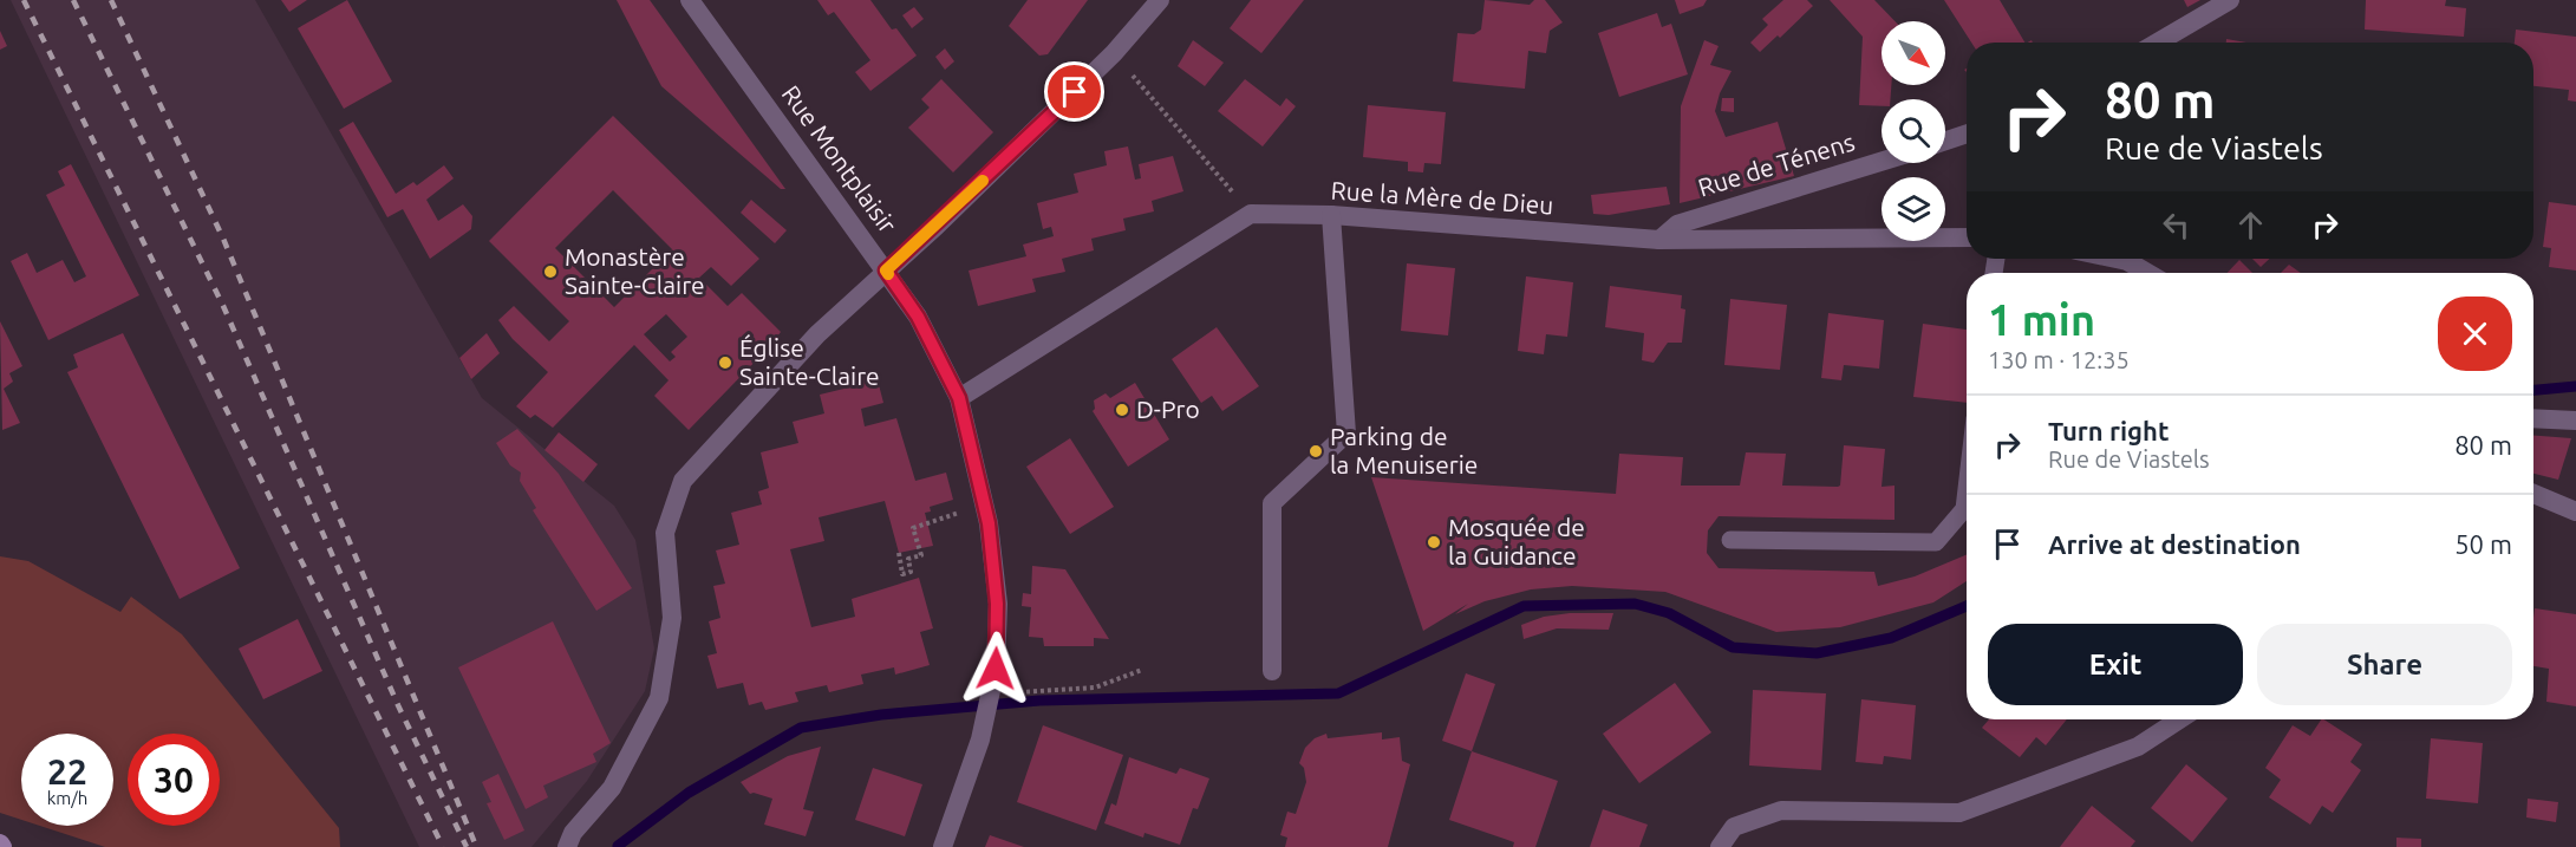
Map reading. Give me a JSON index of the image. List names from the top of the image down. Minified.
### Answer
{"streets":{"street":["Rue Montplaisir","Rue de Ténens","Rue la Mère de Dieu"]},"crossings":[["Rue de Ténens","Rue la Mère de Dieu"]],"places":["Monastère Sainte-Claire","Église Sainte-Claire","D-Pro","Parking de la Menuiserie","Mosquée de la Guidance"],"north":"bottom right","page":{"turn":["80 m","Rue de Viastels"],"heading":["1 min","130 m · 12:35"],"list":[{"name":"Turn right","note":"Rue de Viastels","value":"80 m"},{"name":"Arrive at destination","value":"50 m"}],"buttons":["Exit","Share"],"speed":"22 km/h","limit":"30"}}
